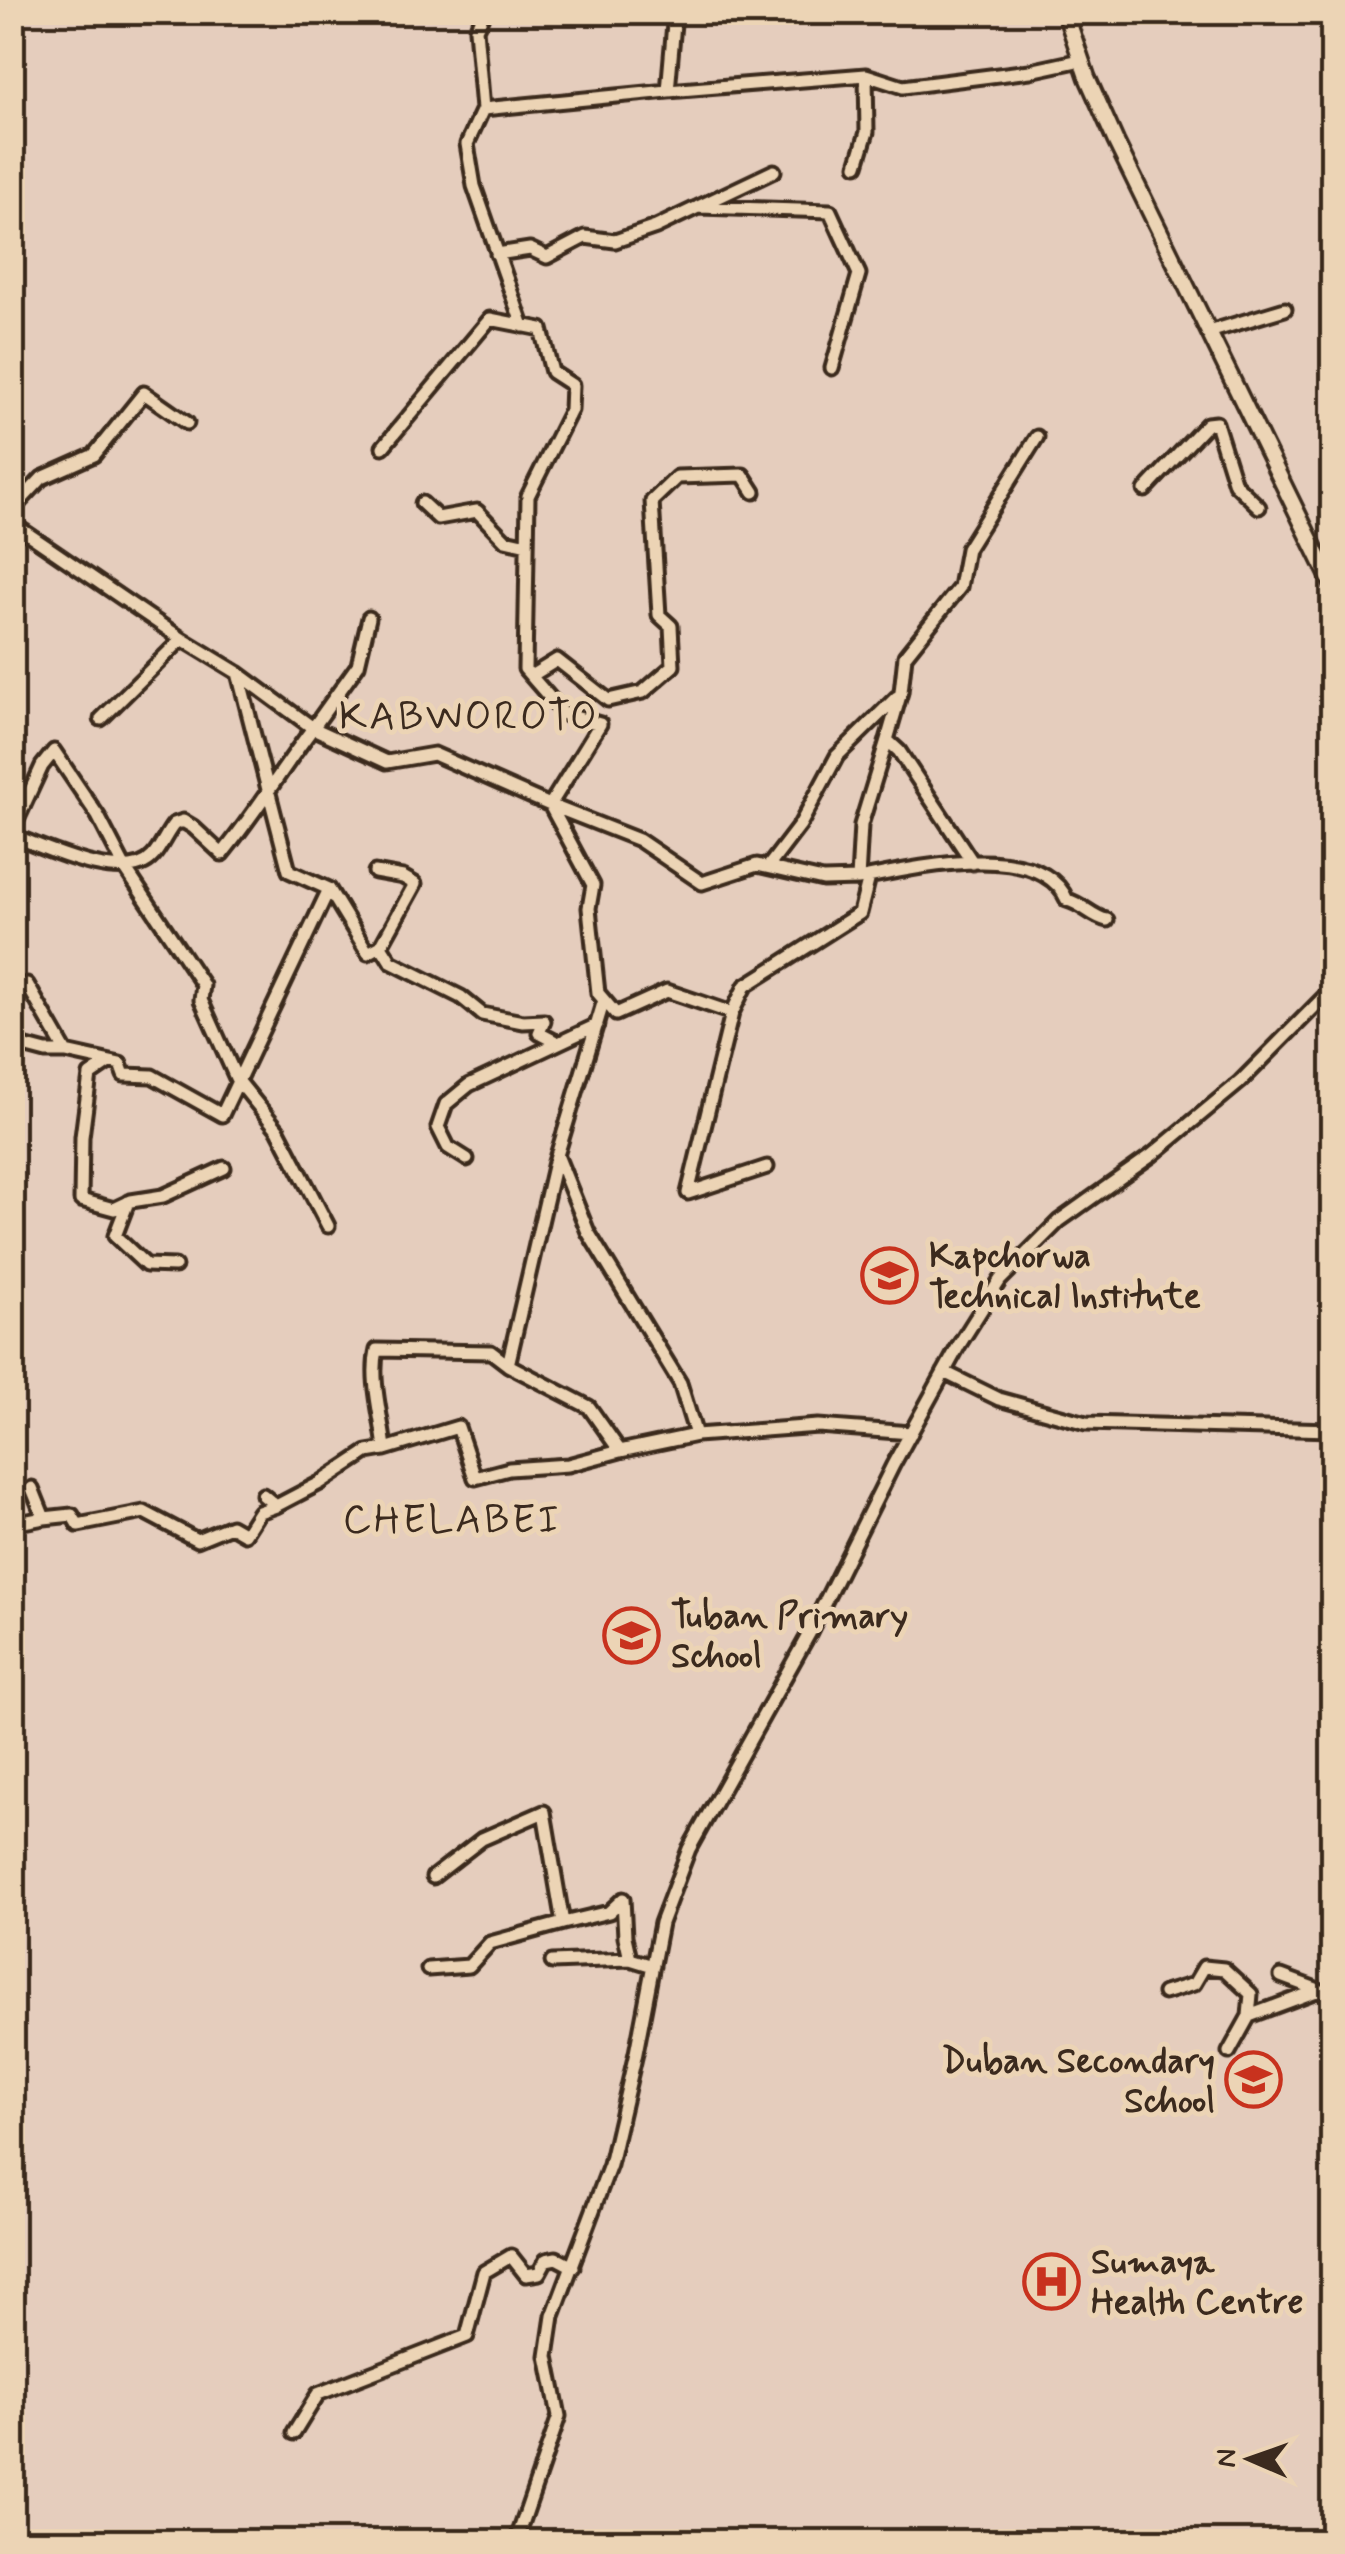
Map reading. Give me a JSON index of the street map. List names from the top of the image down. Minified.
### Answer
{"districts":["KABWOROTO","CHELABEI"],"places":{"school or university":["Kapchorwa Technical Institute","Tuban Primary School","Duban Secondary School"],"hospital":["Sumaya Health Centre"]},"north":"left"}
